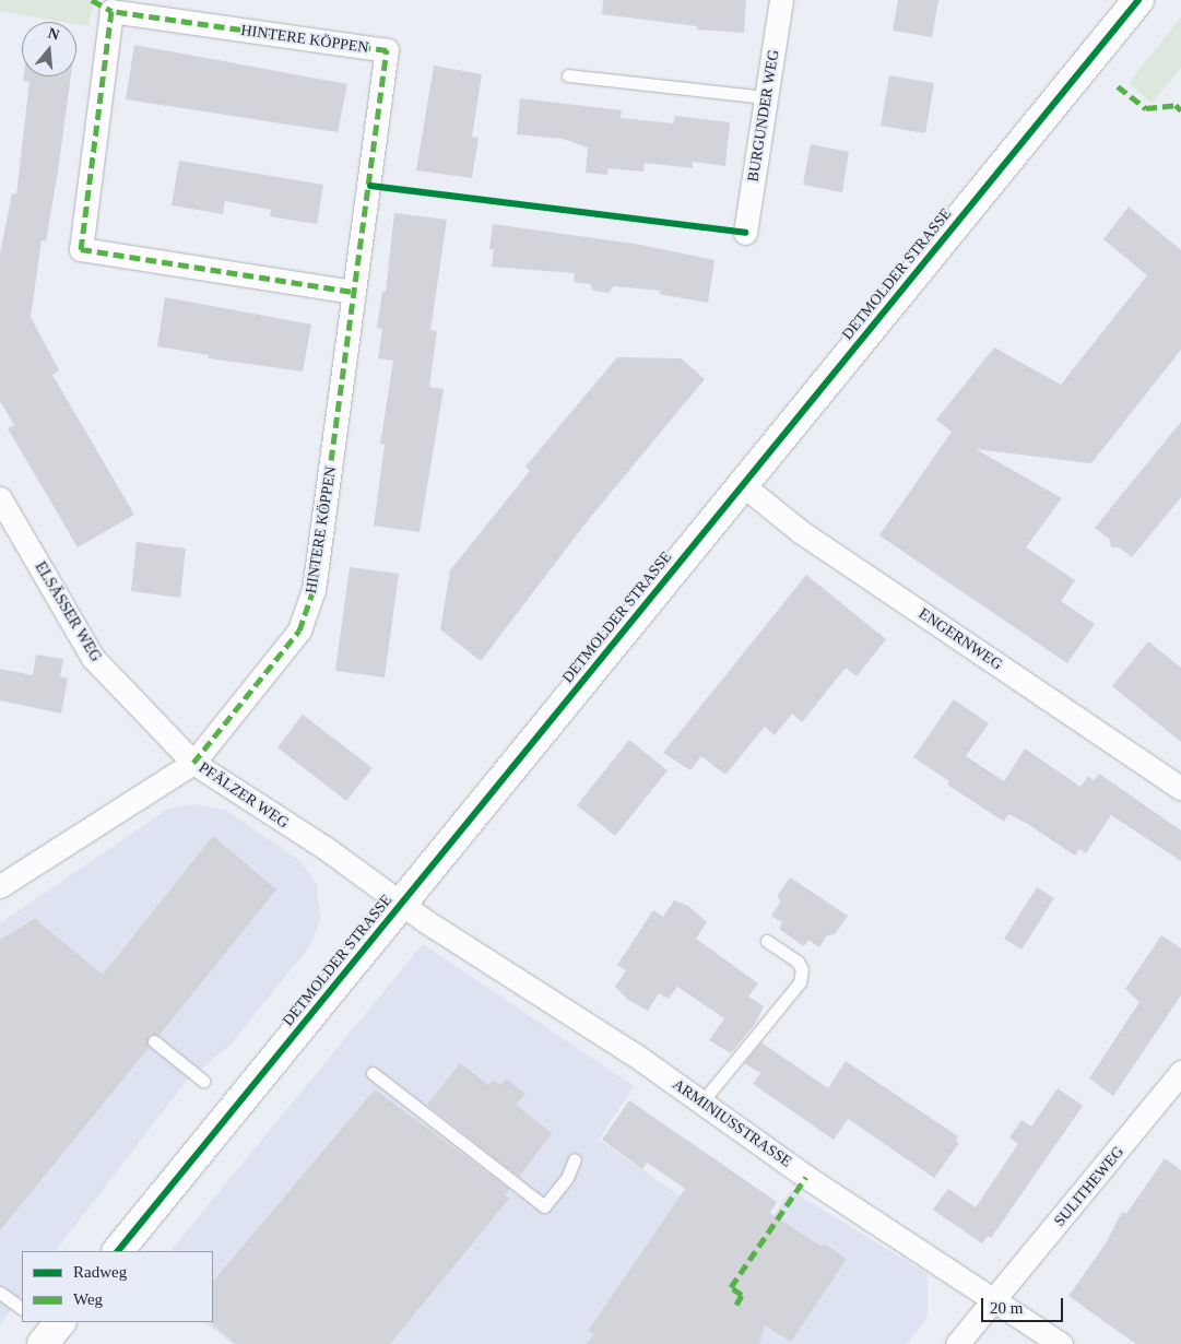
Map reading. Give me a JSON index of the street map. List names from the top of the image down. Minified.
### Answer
{"streets":{"main road":["DETMOLDER STRASSE"],"street":["HINTERE KÖPPEN","BURGUNDER WEG","ELSÄSSER WEG","ENGERNWEG","PFÄLZER WEG","ARMINIUSSTRASSE","SULITHEWEG"]},"crossings":[["HINTERE KÖPPEN","ELSÄSSER WEG"],["HINTERE KÖPPEN","PFÄLZER WEG"],["DETMOLDER STRASSE","ENGERNWEG"],["DETMOLDER STRASSE","PFÄLZER WEG"],["DETMOLDER STRASSE","ARMINIUSSTRASSE"],["ELSÄSSER WEG","PFÄLZER WEG"],["PFÄLZER WEG","ARMINIUSSTRASSE"],["ARMINIUSSTRASSE","SULITHEWEG"]],"legend":["Radweg","Weg"],"scale_bar":"20 m","north":"top"}
